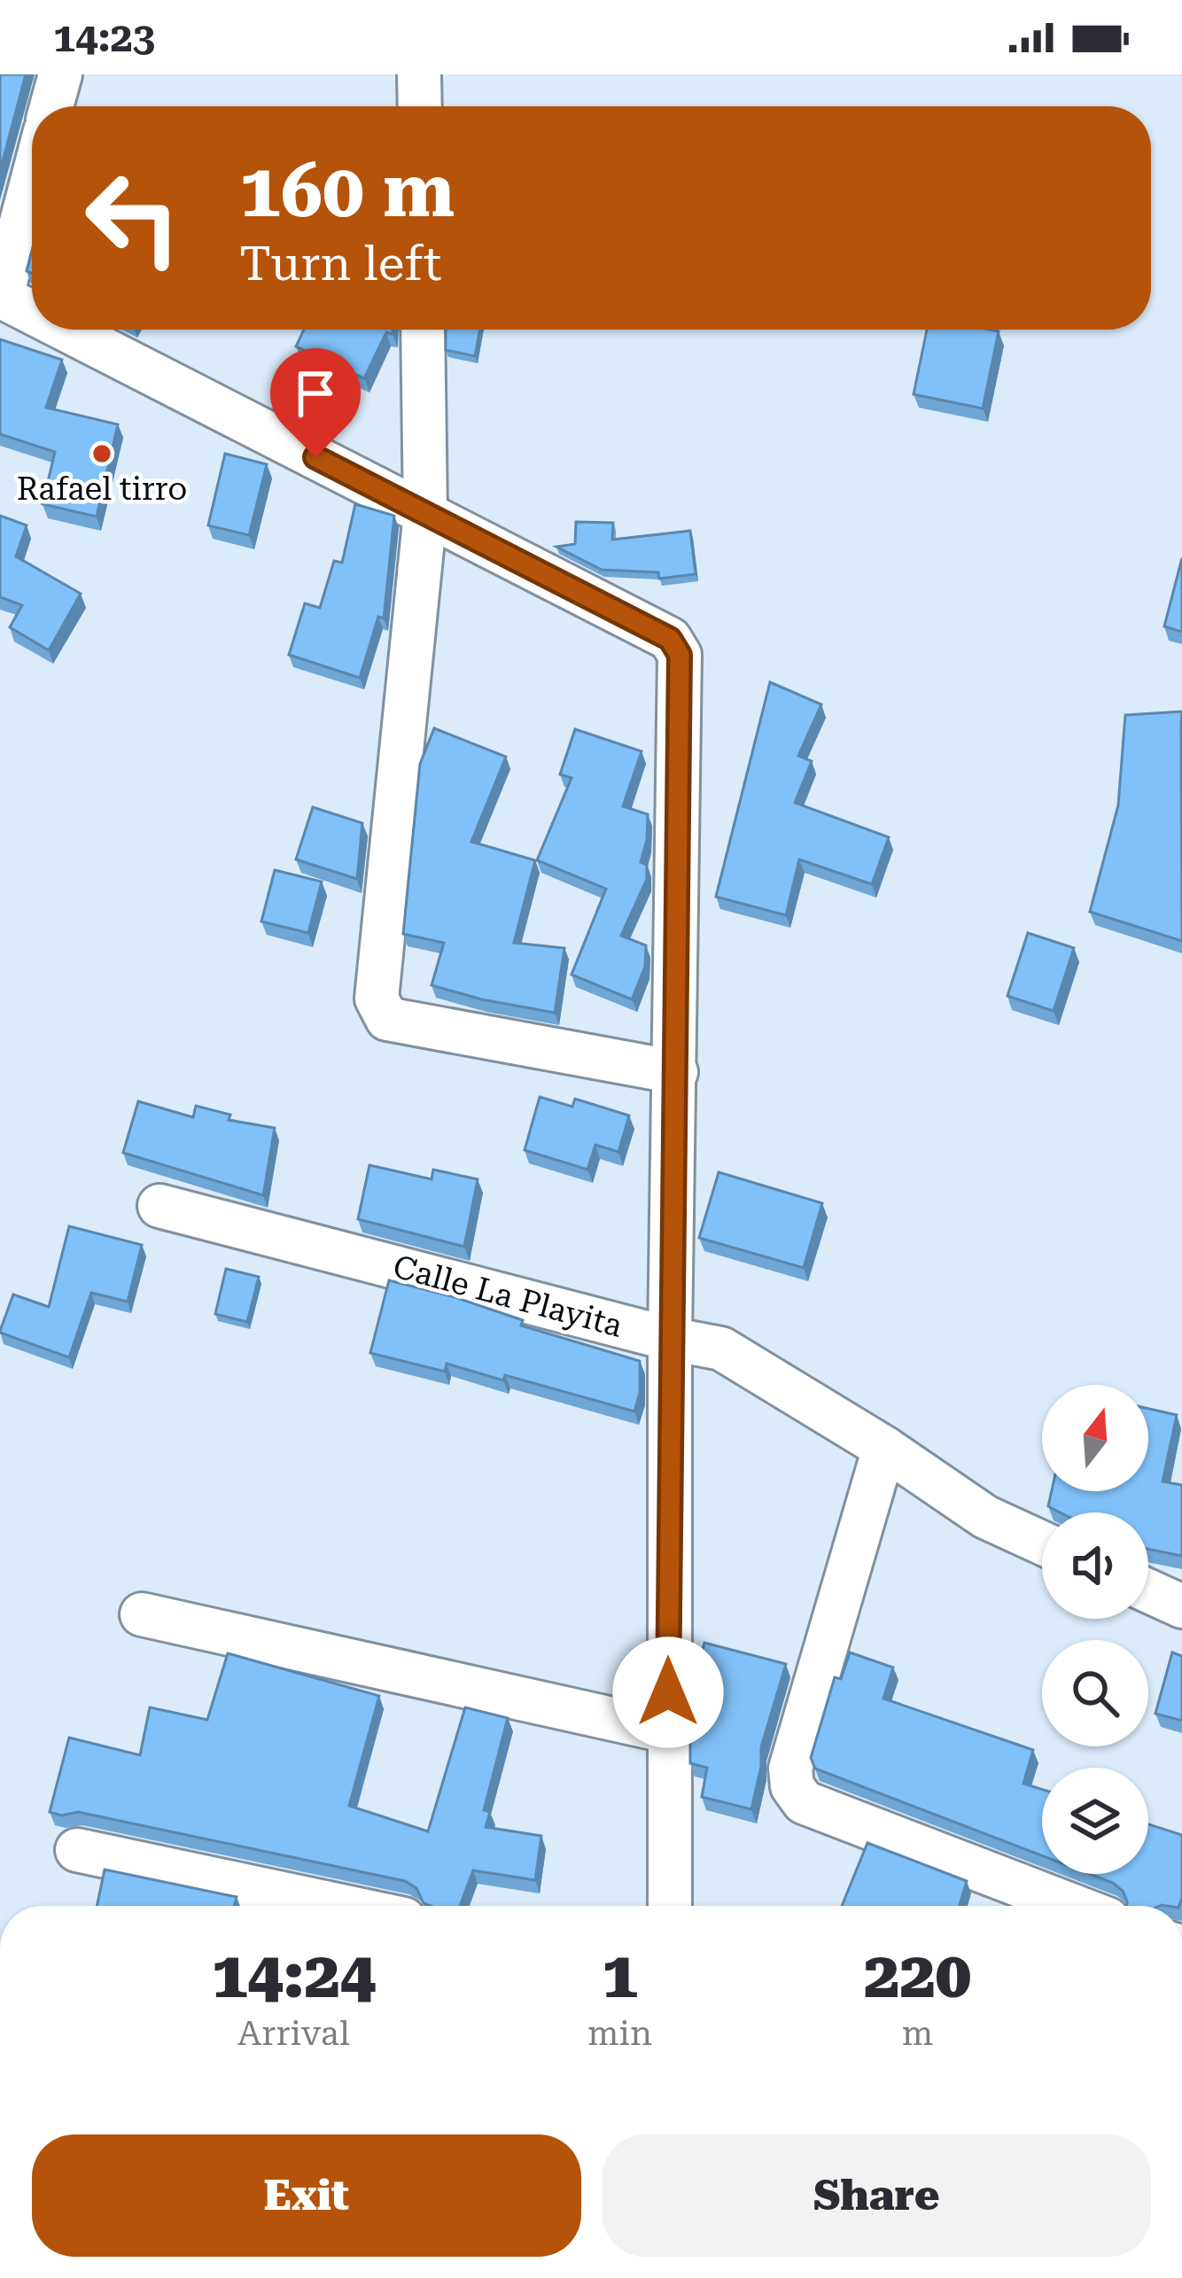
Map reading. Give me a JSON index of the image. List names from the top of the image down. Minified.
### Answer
{"streets":{"street":["Calle La Playita"]},"places":["Rafael tirro"],"north":"top","page":{"status":"14:23","turn":["160 m","Turn left"],"eta":["14:24","Arrival","1","min","220","m"],"buttons":["Exit","Share"]}}
